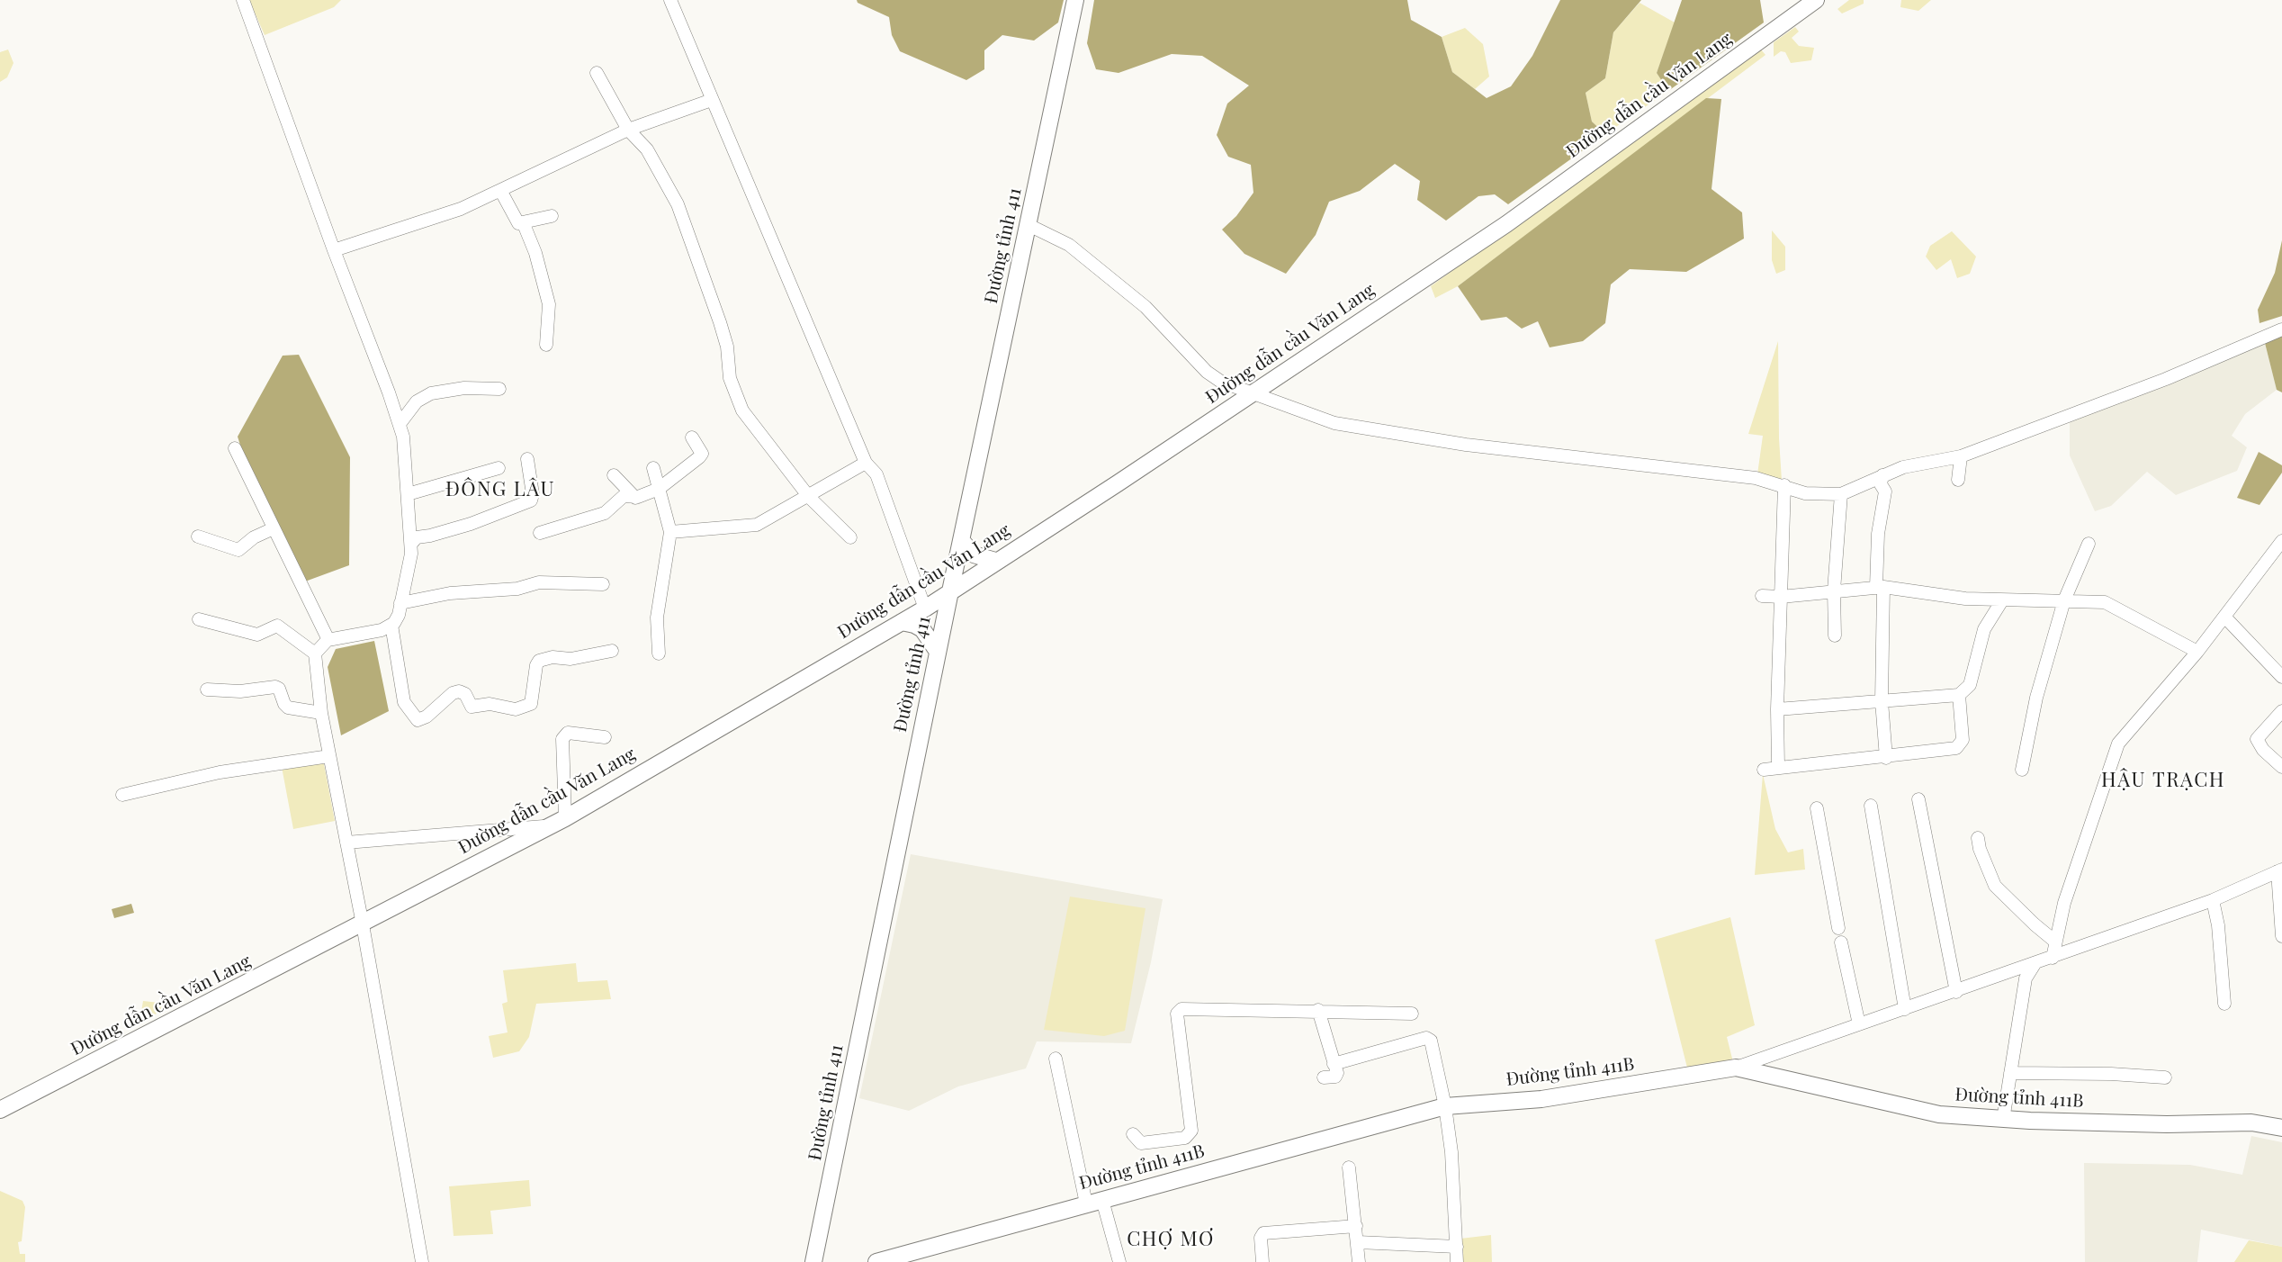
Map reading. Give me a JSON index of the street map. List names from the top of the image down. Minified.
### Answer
{"streets":{"main road":["Đường dẫn cầu Văn Lang","Đường tỉnh 411","Đường tỉnh 411B"]},"crossings":[["Đường dẫn cầu Văn Lang","Đường tỉnh 411"]],"districts":["ĐÔNG LÂU","HẬU TRẠCH","CHỢ MƠ"]}
